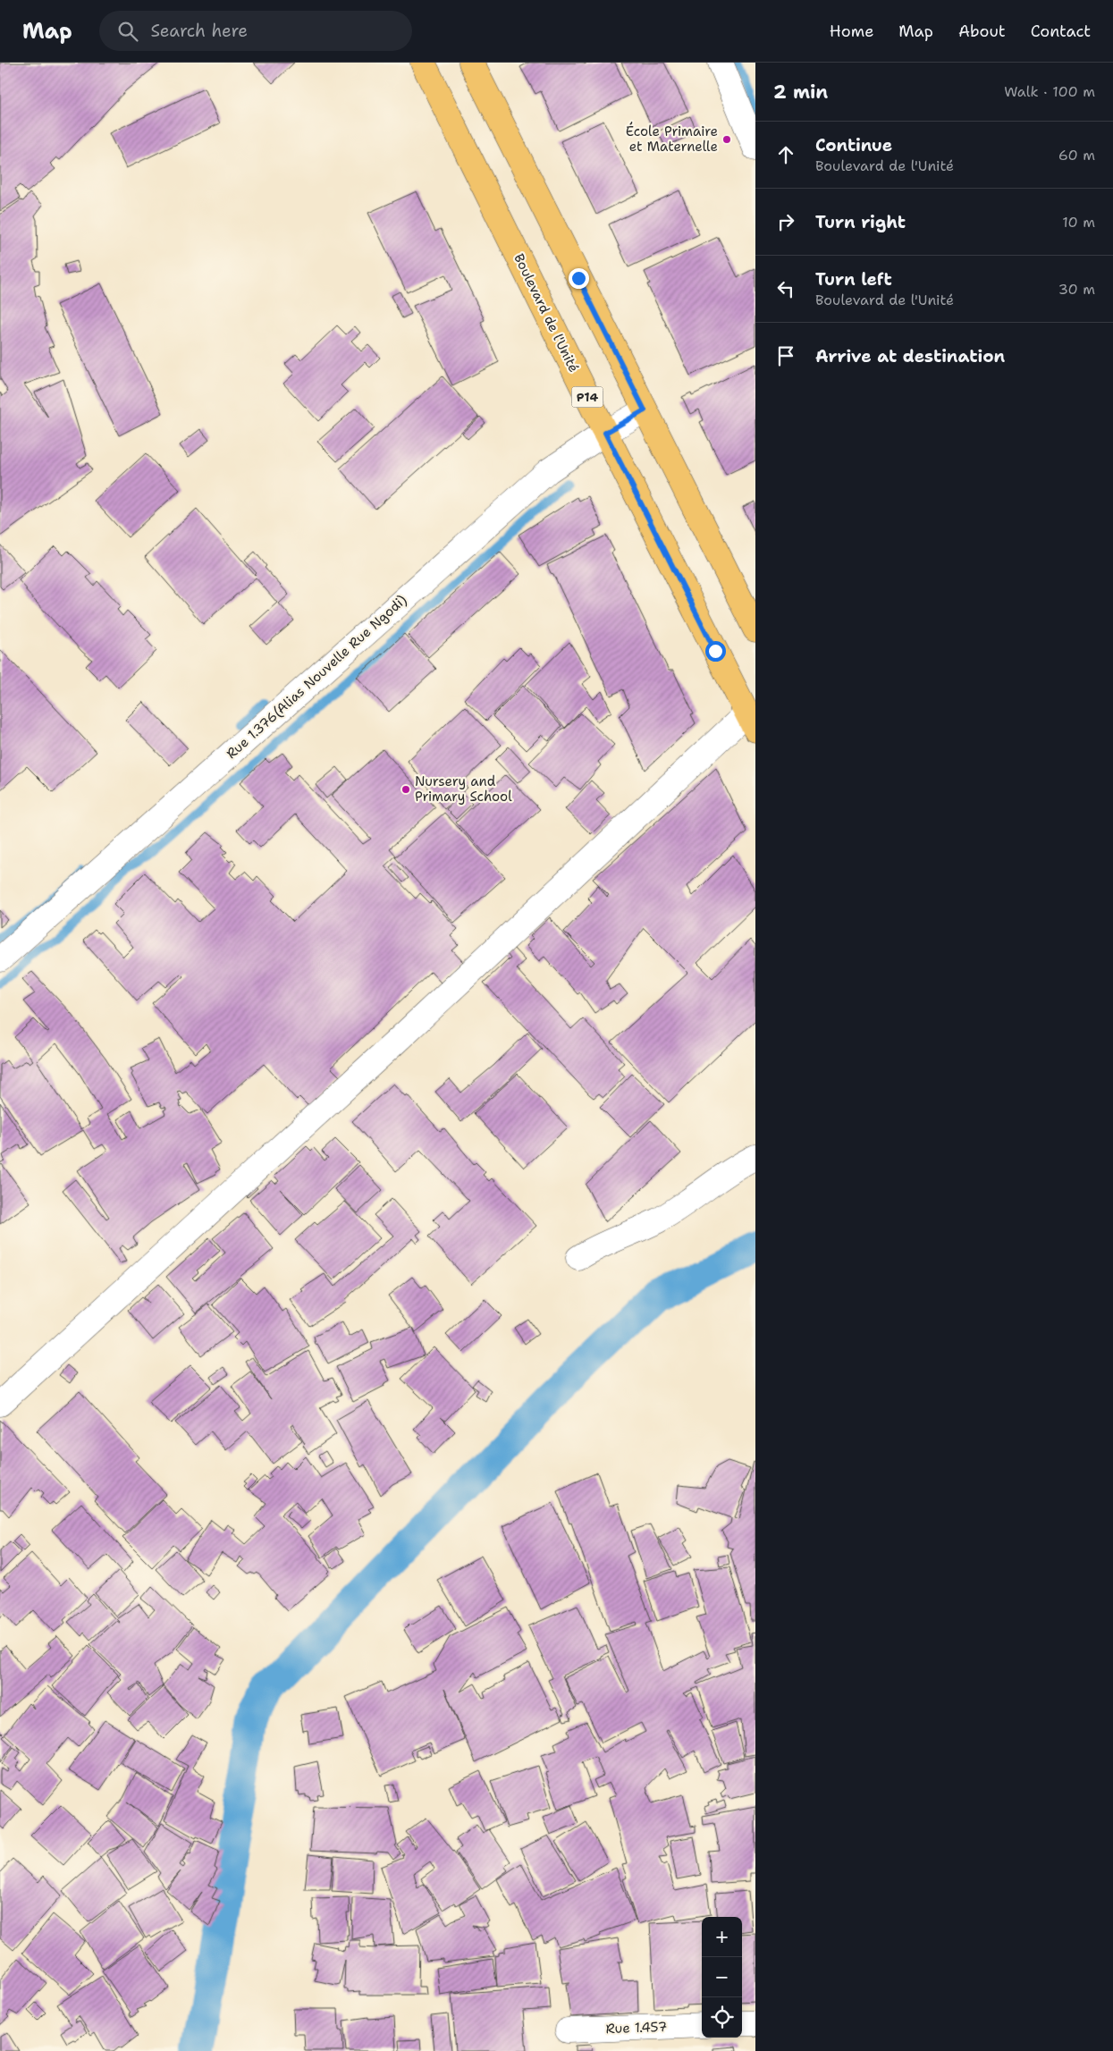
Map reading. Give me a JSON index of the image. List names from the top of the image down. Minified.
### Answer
{"streets":{"main road":["Boulevard de l'Unité","P14"],"street":["Rue 1.376(Alias Nouvelle Rue Ngodi)","Rue 1.457"]},"crossings":[["Boulevard de l'Unité","Rue 1.376(Alias Nouvelle Rue Ngodi)"]],"places":["École Primaire et Maternelle","Nursery and Primary School"],"page":{"header":"Map","search":"Search here","nav":["Home","Map","About","Contact"],"heading":["2 min","Walk · 100 m"],"list":[["Continue","Boulevard de l'Unité","60 m"],["Turn right","10 m"],["Turn left","Boulevard de l'Unité","30 m"],"Arrive at destination"],"map_buttons":["+","−"]}}
